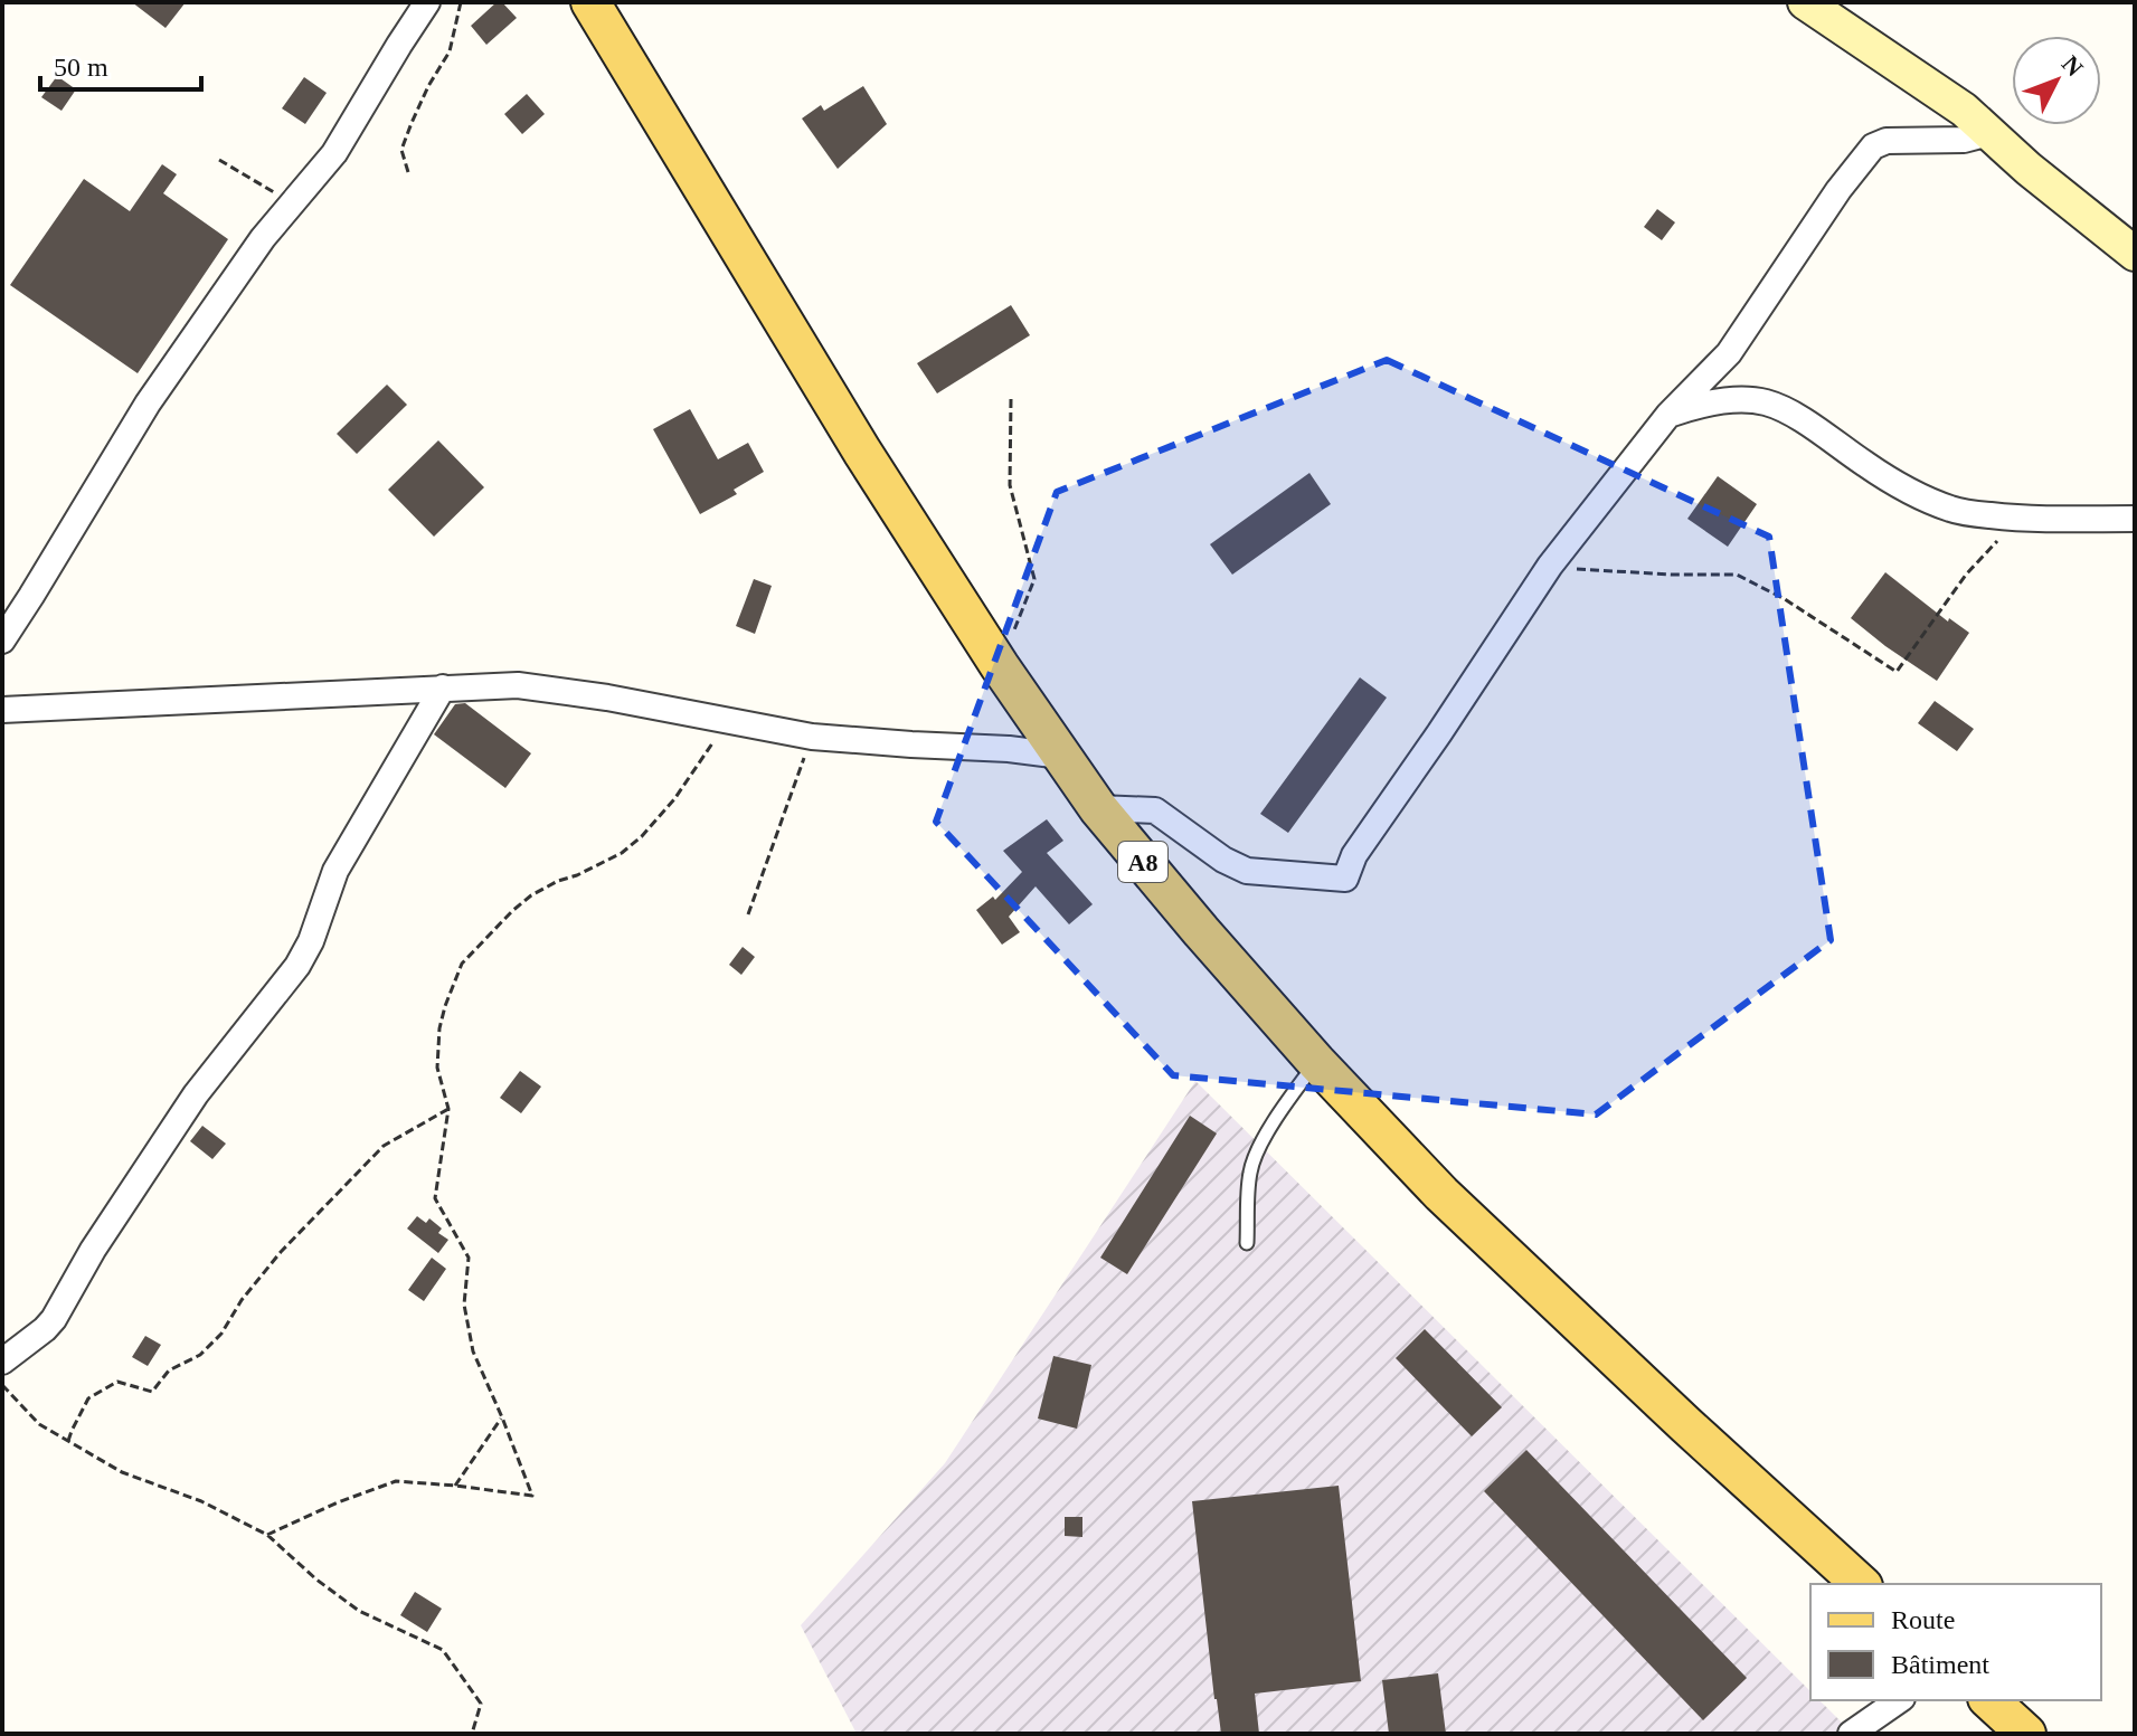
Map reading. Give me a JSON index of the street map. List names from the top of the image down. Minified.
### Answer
{"streets":{"main road":["A8"]},"legend":["Route","Bâtiment"],"scale_bar":"50 m","north":"top right"}
